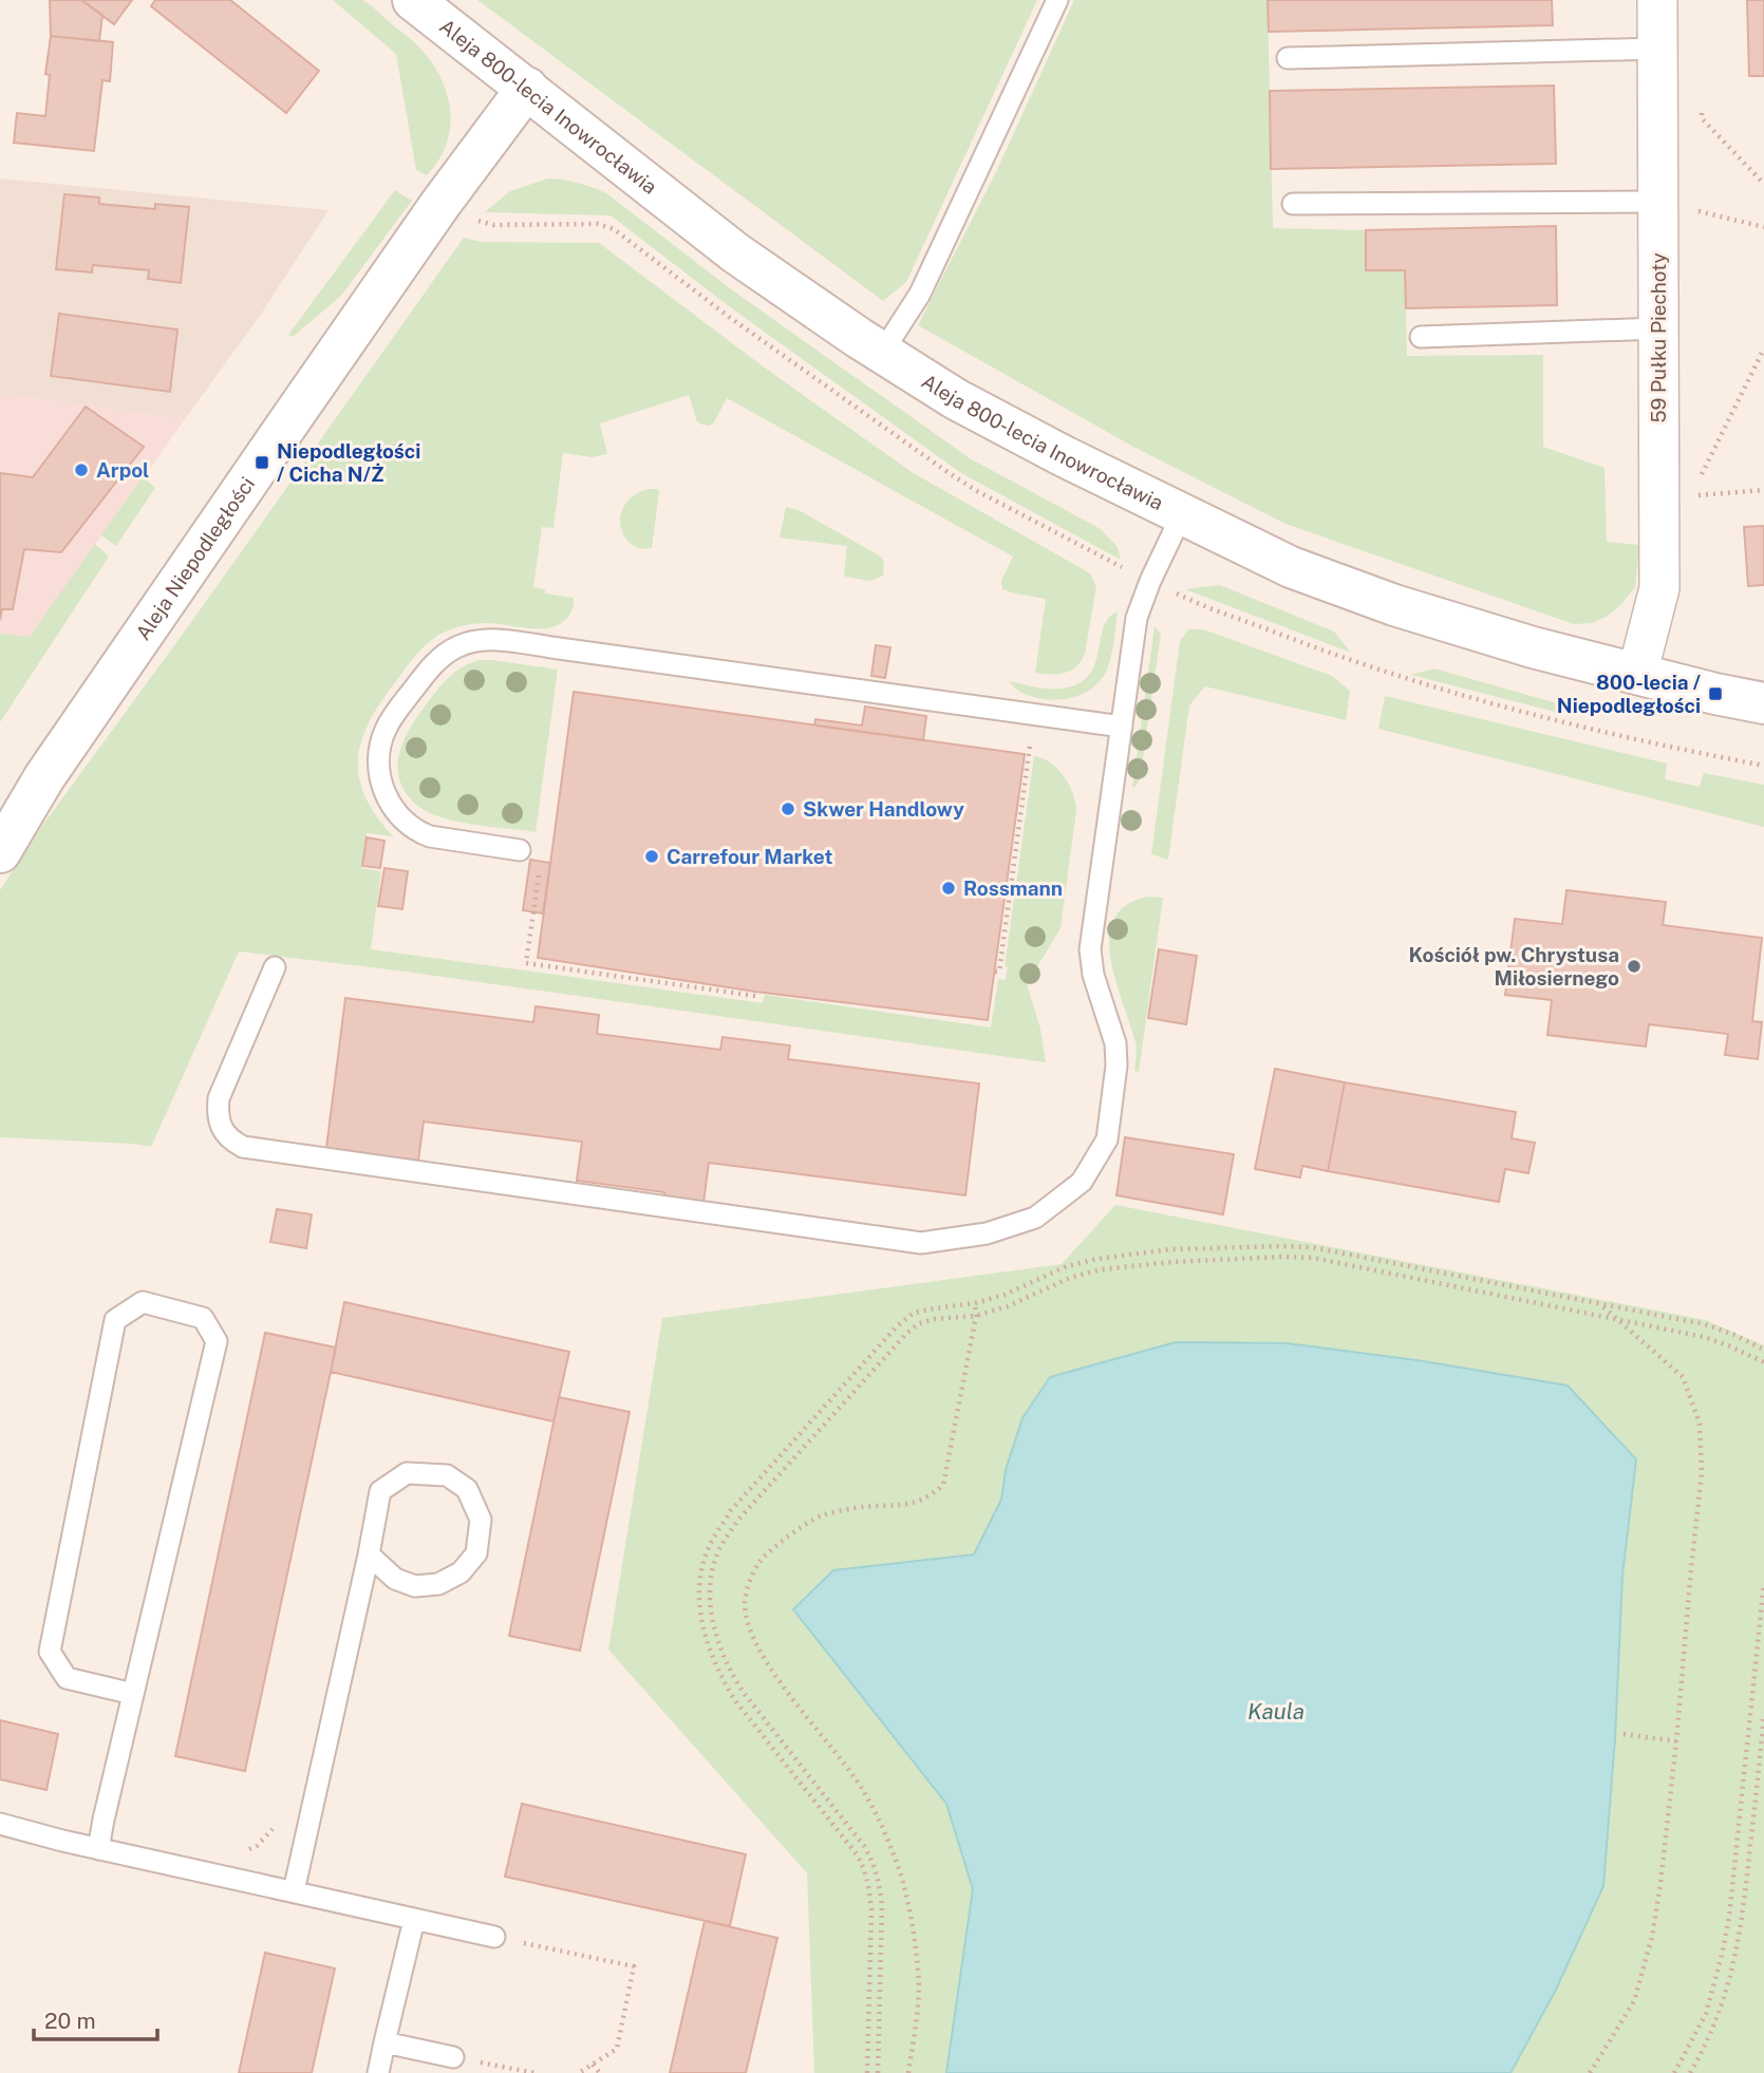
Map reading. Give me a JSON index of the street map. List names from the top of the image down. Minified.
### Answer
{"streets":{"street":["Aleja 800-lecia Inowrocławia","59 Pułku Piechoty","Aleja Niepodległości"]},"crossings":[["Aleja 800-lecia Inowrocławia","59 Pułku Piechoty"],["Aleja 800-lecia Inowrocławia","Aleja Niepodległości"]],"water":["Kaula"],"places":{"transit":["Niepodległości / Cicha N/Ż","800-lecia / Niepodległości"],"other":["Arpol","Skwer Handlowy","Carrefour Market","Rossmann","Kościół pw. Chrystusa Miłosiernego"]},"scale_bar":"20 m"}
